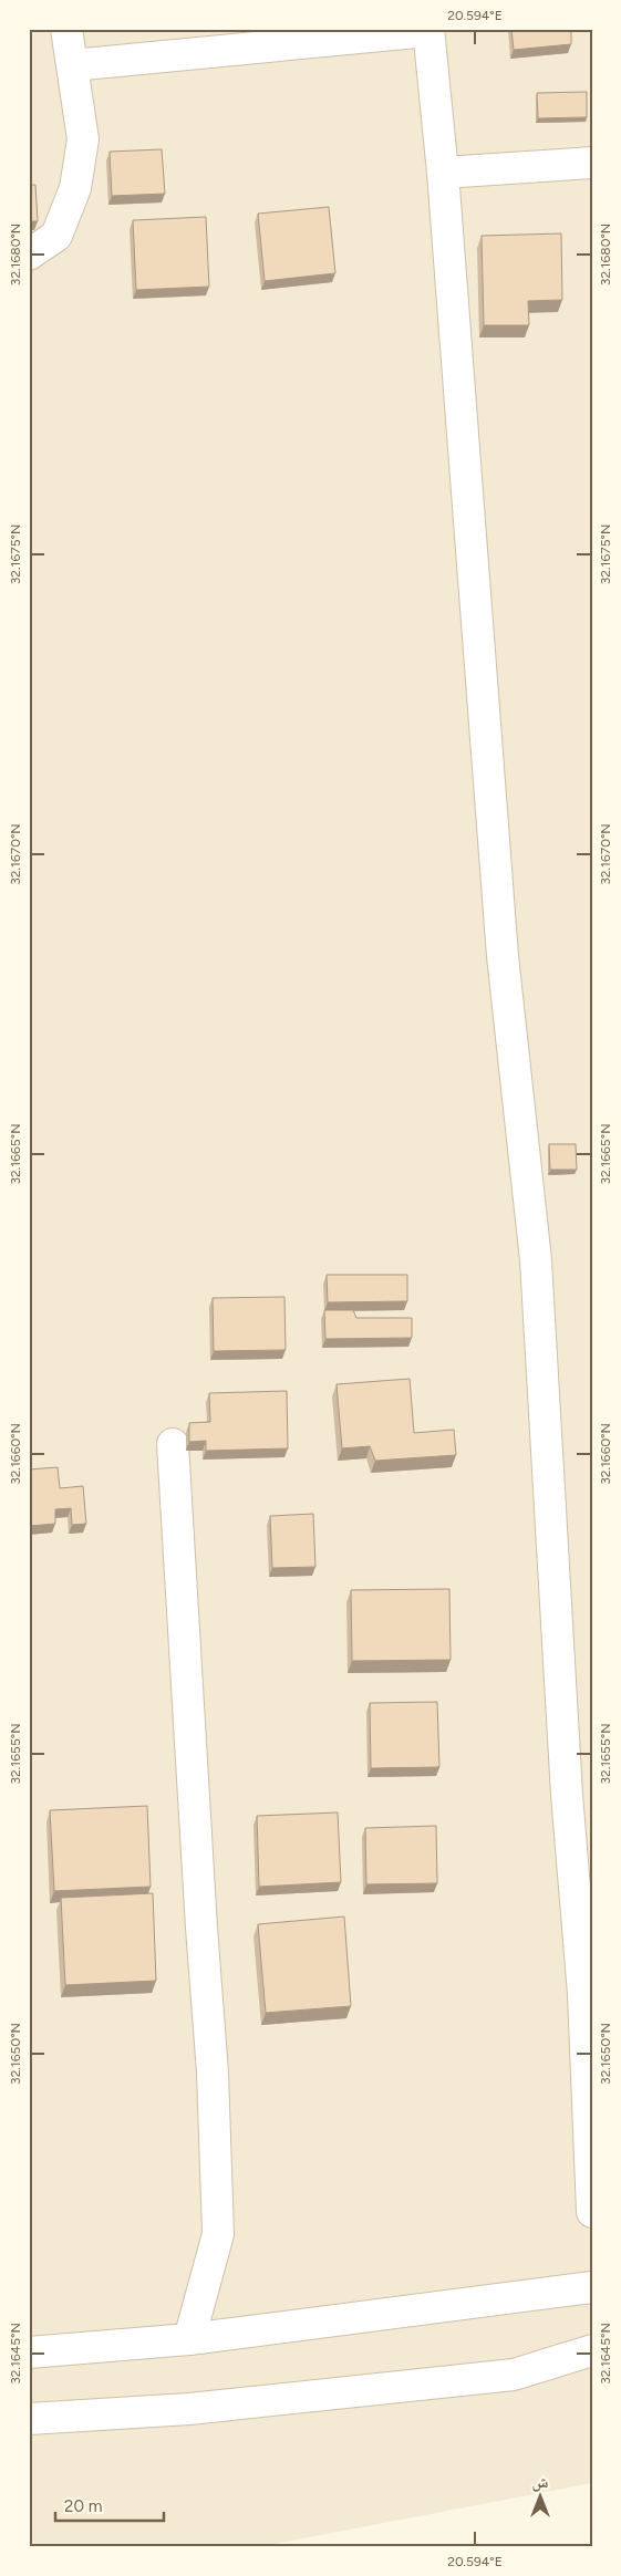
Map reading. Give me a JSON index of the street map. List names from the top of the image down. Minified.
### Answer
{"scale_bar":"20 m","north":"top","coordinates":["20.594°E","32.1680°N","32.1675°N","32.1670°N","32.1665°N","32.1660°N","32.1655°N","32.1650°N","32.1645°N"]}
